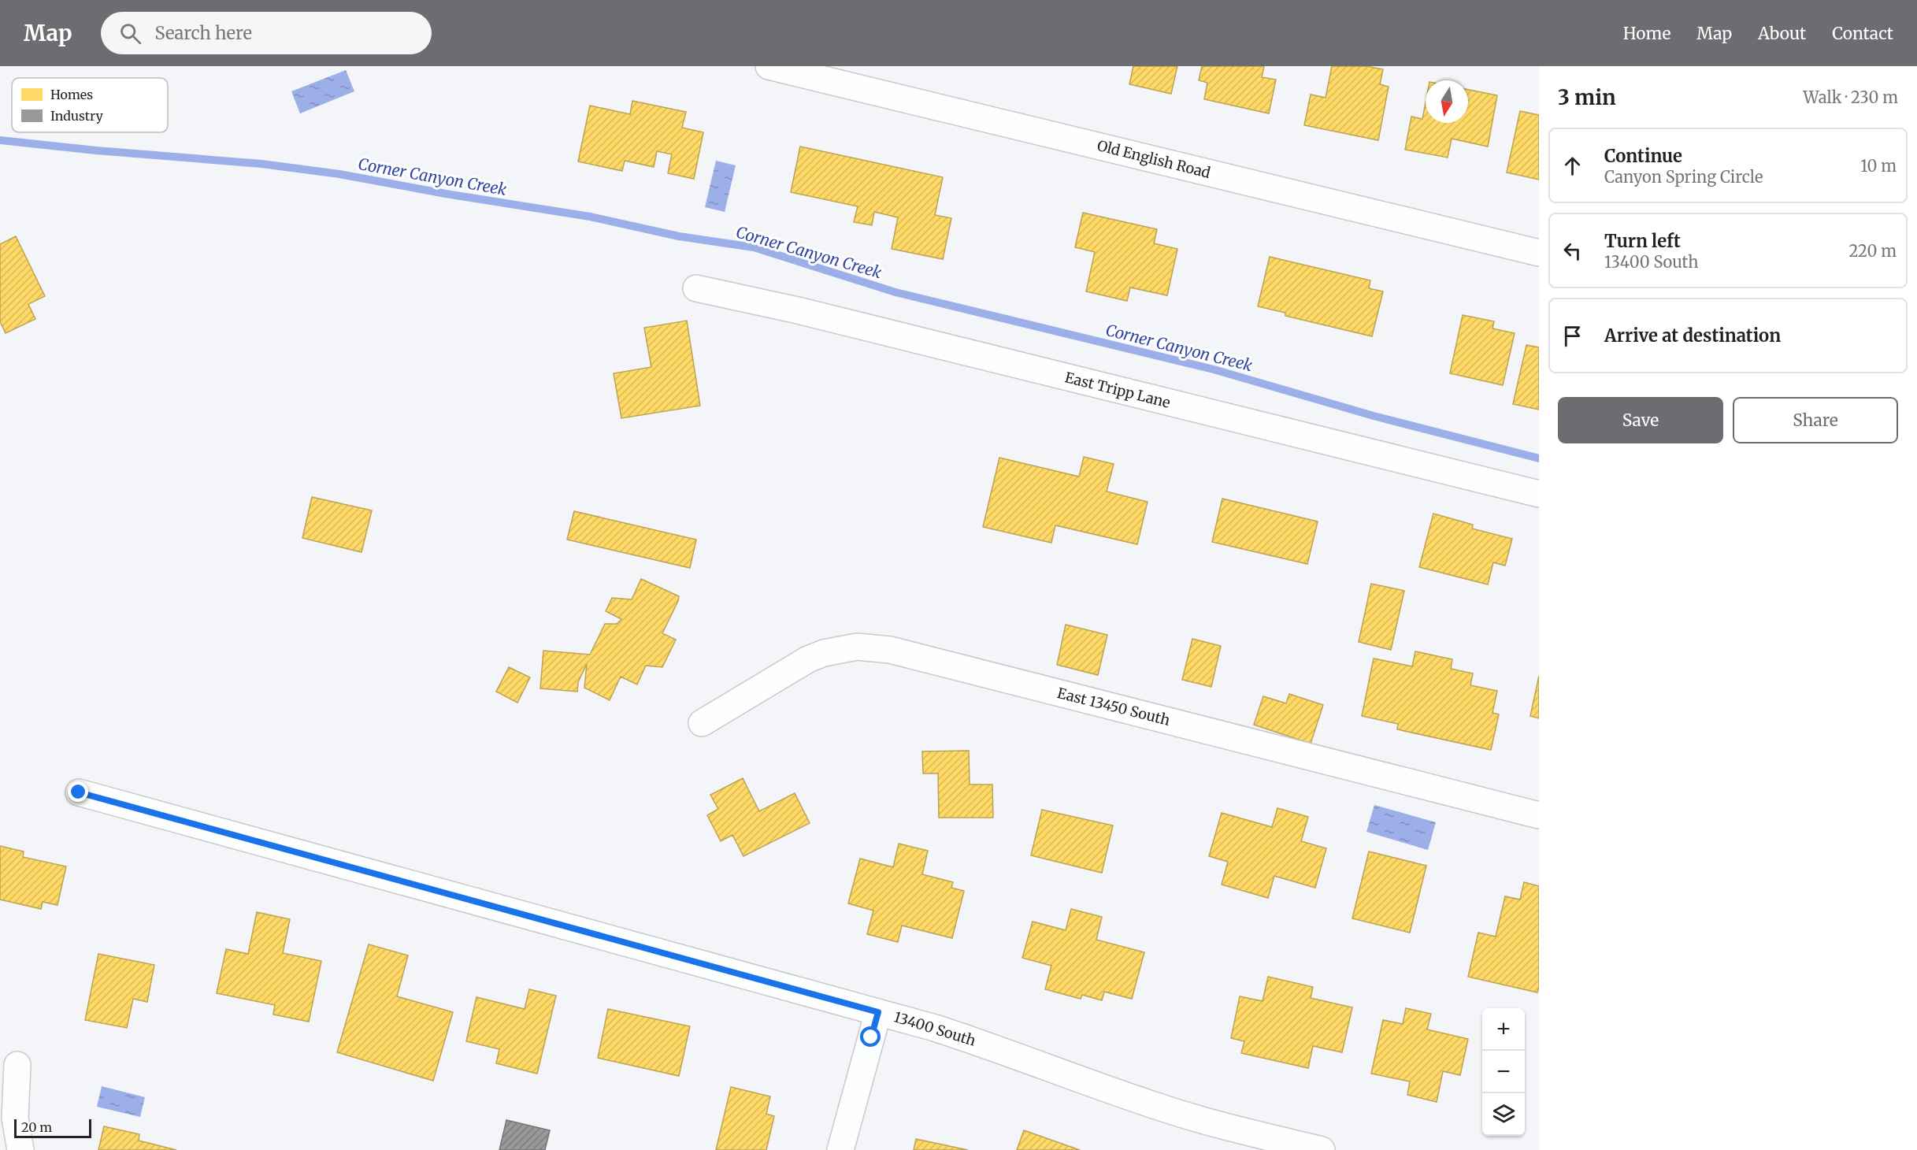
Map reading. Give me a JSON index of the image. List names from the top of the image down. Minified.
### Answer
{"streets":{"street":["Old English Road","East Tripp Lane","East 13450 South","13400 South"]},"water":["Corner Canyon Creek"],"legend":["Homes","Industry"],"scale_bar":"20 m","north":"bottom","page":{"header":"Map","search":"Search here","nav":["Home","Map","About","Contact"],"heading":["3 min","Walk · 230 m"],"list":[["Continue","Canyon Spring Circle","10 m"],["Turn left","13400 South","220 m"],"Arrive at destination"],"buttons":["Save","Share"],"map_buttons":["+","−"],"scale":"20 m"}}
